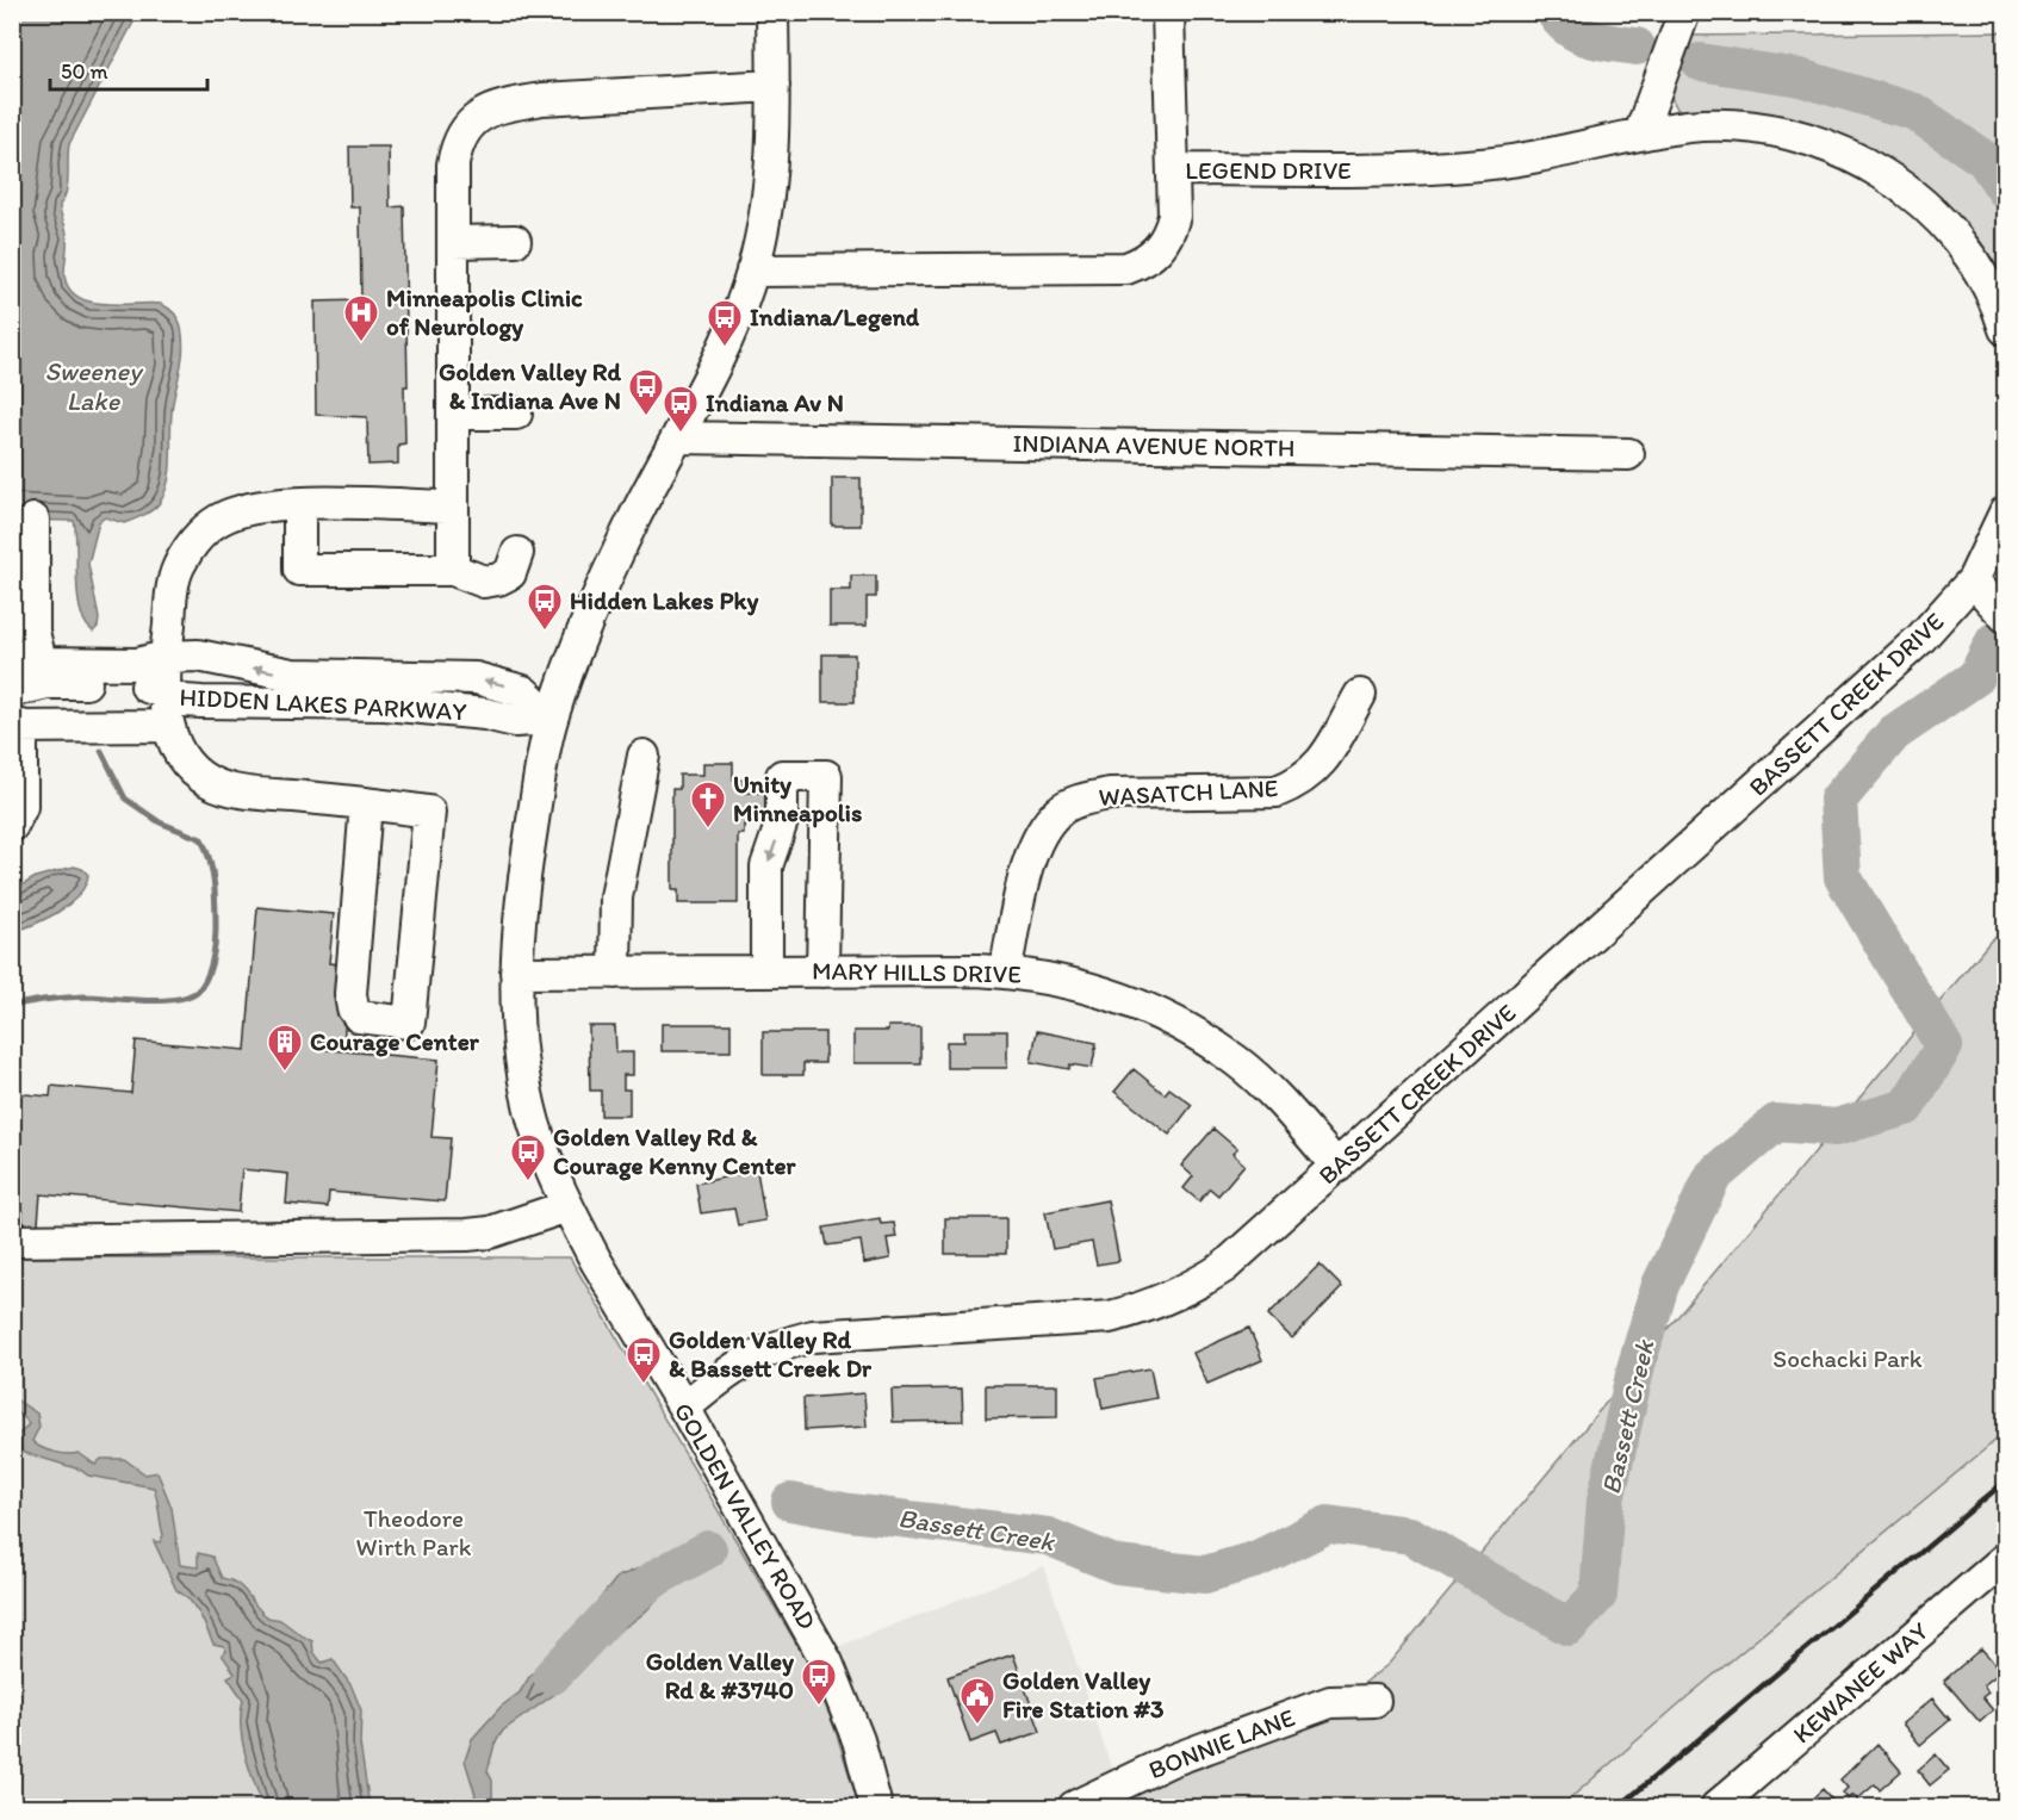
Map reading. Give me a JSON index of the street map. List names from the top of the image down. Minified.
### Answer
{"streets":{"street":["LEGEND DRIVE","INDIANA AVENUE NORTH","HIDDEN LAKES PARKWAY","BASSETT CREEK DRIVE","WASATCH LANE","MARY HILLS DRIVE","GOLDEN VALLEY ROAD","KEWANEE WAY","BONNIE LANE"]},"crossings":[["LEGEND DRIVE","GOLDEN VALLEY ROAD"],["INDIANA AVENUE NORTH","GOLDEN VALLEY ROAD"],["HIDDEN LAKES PARKWAY","GOLDEN VALLEY ROAD"],["BASSETT CREEK DRIVE","MARY HILLS DRIVE"],["BASSETT CREEK DRIVE","GOLDEN VALLEY ROAD"],["WASATCH LANE","MARY HILLS DRIVE"],["MARY HILLS DRIVE","GOLDEN VALLEY ROAD"]],"water":["Sweeney Lake","Bassett Creek"],"parks":["Sochacki Park","Theodore Wirth Park"],"places":{"hospital":["Minneapolis Clinic of Neurology"],"bus stop":["Indiana/Legend","Golden Valley Rd & Indiana Ave N","Indiana Av N","Hidden Lakes Pky","Golden Valley Rd & Courage Kenny Center","Golden Valley Rd & Bassett Creek Dr","Golden Valley Rd & #3740"],"church":["Unity Minneapolis"],"building":["Courage Center"],"public building":["Golden Valley Fire Station #3"]},"scale_bar":"50 m"}
